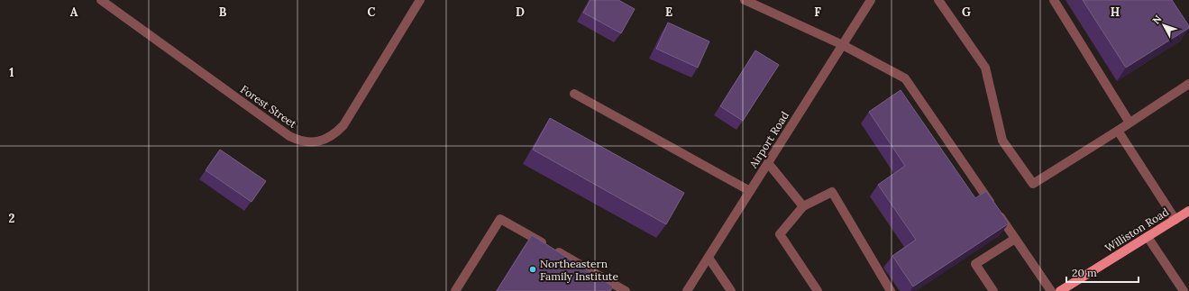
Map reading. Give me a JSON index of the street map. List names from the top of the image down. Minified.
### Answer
{"streets":{"main road":["Williston Road"],"street":["Forest Street","Airport Road"]},"places":["Northeastern Family Institute"],"scale_bar":"20 m","north":"top left","grid":{"columns":["A","B","C","D","E","F","G","H"],"rows":["1","2"]}}
